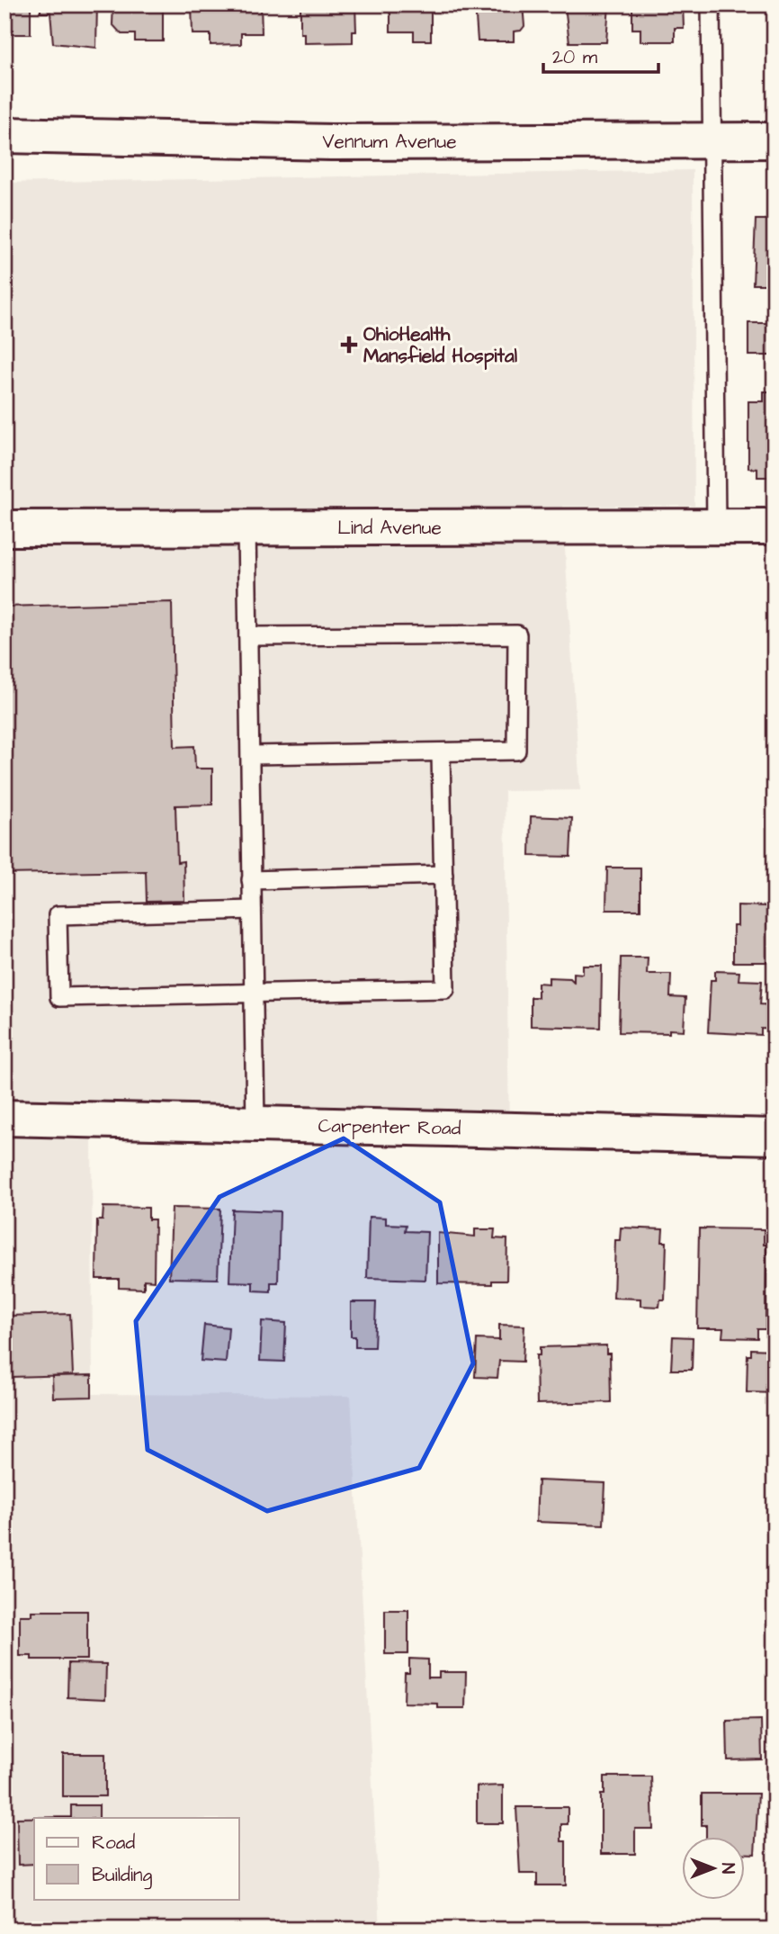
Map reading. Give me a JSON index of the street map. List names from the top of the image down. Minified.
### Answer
{"streets":{"street":["Vennum Avenue","Lind Avenue","Carpenter Road"]},"places":{"health":["OhioHealth Mansfield Hospital"]},"legend":["Road","Building"],"scale_bar":"20 m","north":"right"}
